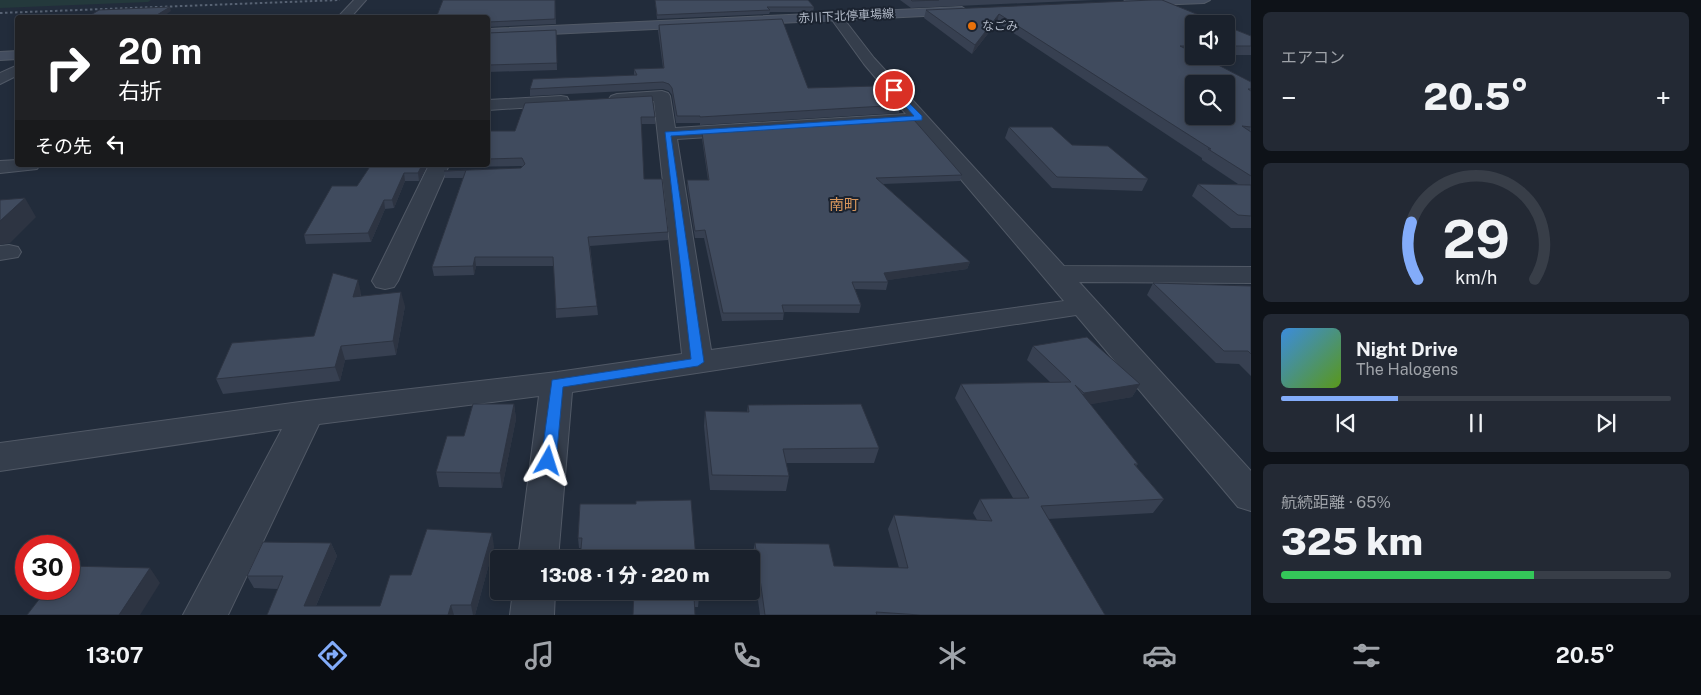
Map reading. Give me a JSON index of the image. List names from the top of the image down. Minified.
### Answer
{"streets":{"main road":["赤川下北停車場線"]},"districts":["南町"],"places":["なごみ"],"page":{"tile":["エアコン",["航続距離 · 65%","325 km"]],"turn":["20 m","右折"],"heat":["−","20.5°","+"],"then":"その先","song":["Night Drive","The Halogens"],"limit":"30","trip":"13:08 · 1 分 · 220 m","tabs":["13:07","20.5°"],"gauge":["29","km/h"]}}
